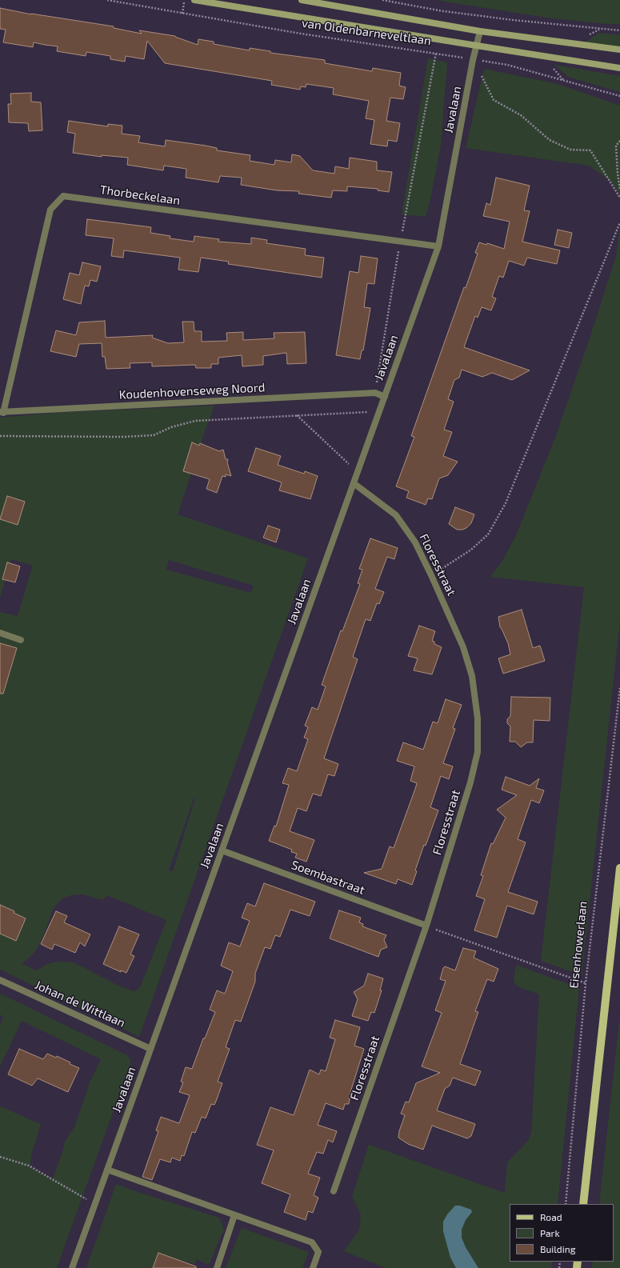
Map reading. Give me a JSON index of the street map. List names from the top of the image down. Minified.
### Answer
{"streets":{"main road":["van Oldenbarneveltlaan"],"street":["Javalaan","Thorbeckelaan","Koudenhovenseweg Noord","Floresstraat","Soembastraat","Johan de Wittlaan"],"path":["Eisenhowerlaan"]},"crossings":[["van Oldenbarneveltlaan","Javalaan"],["Javalaan","Thorbeckelaan"],["Javalaan","Koudenhovenseweg Noord"],["Javalaan","Floresstraat"],["Javalaan","Soembastraat"],["Javalaan","Johan de Wittlaan"],["Thorbeckelaan","Koudenhovenseweg Noord"],["Floresstraat","Soembastraat"]],"legend":["Road","Park","Building"]}
